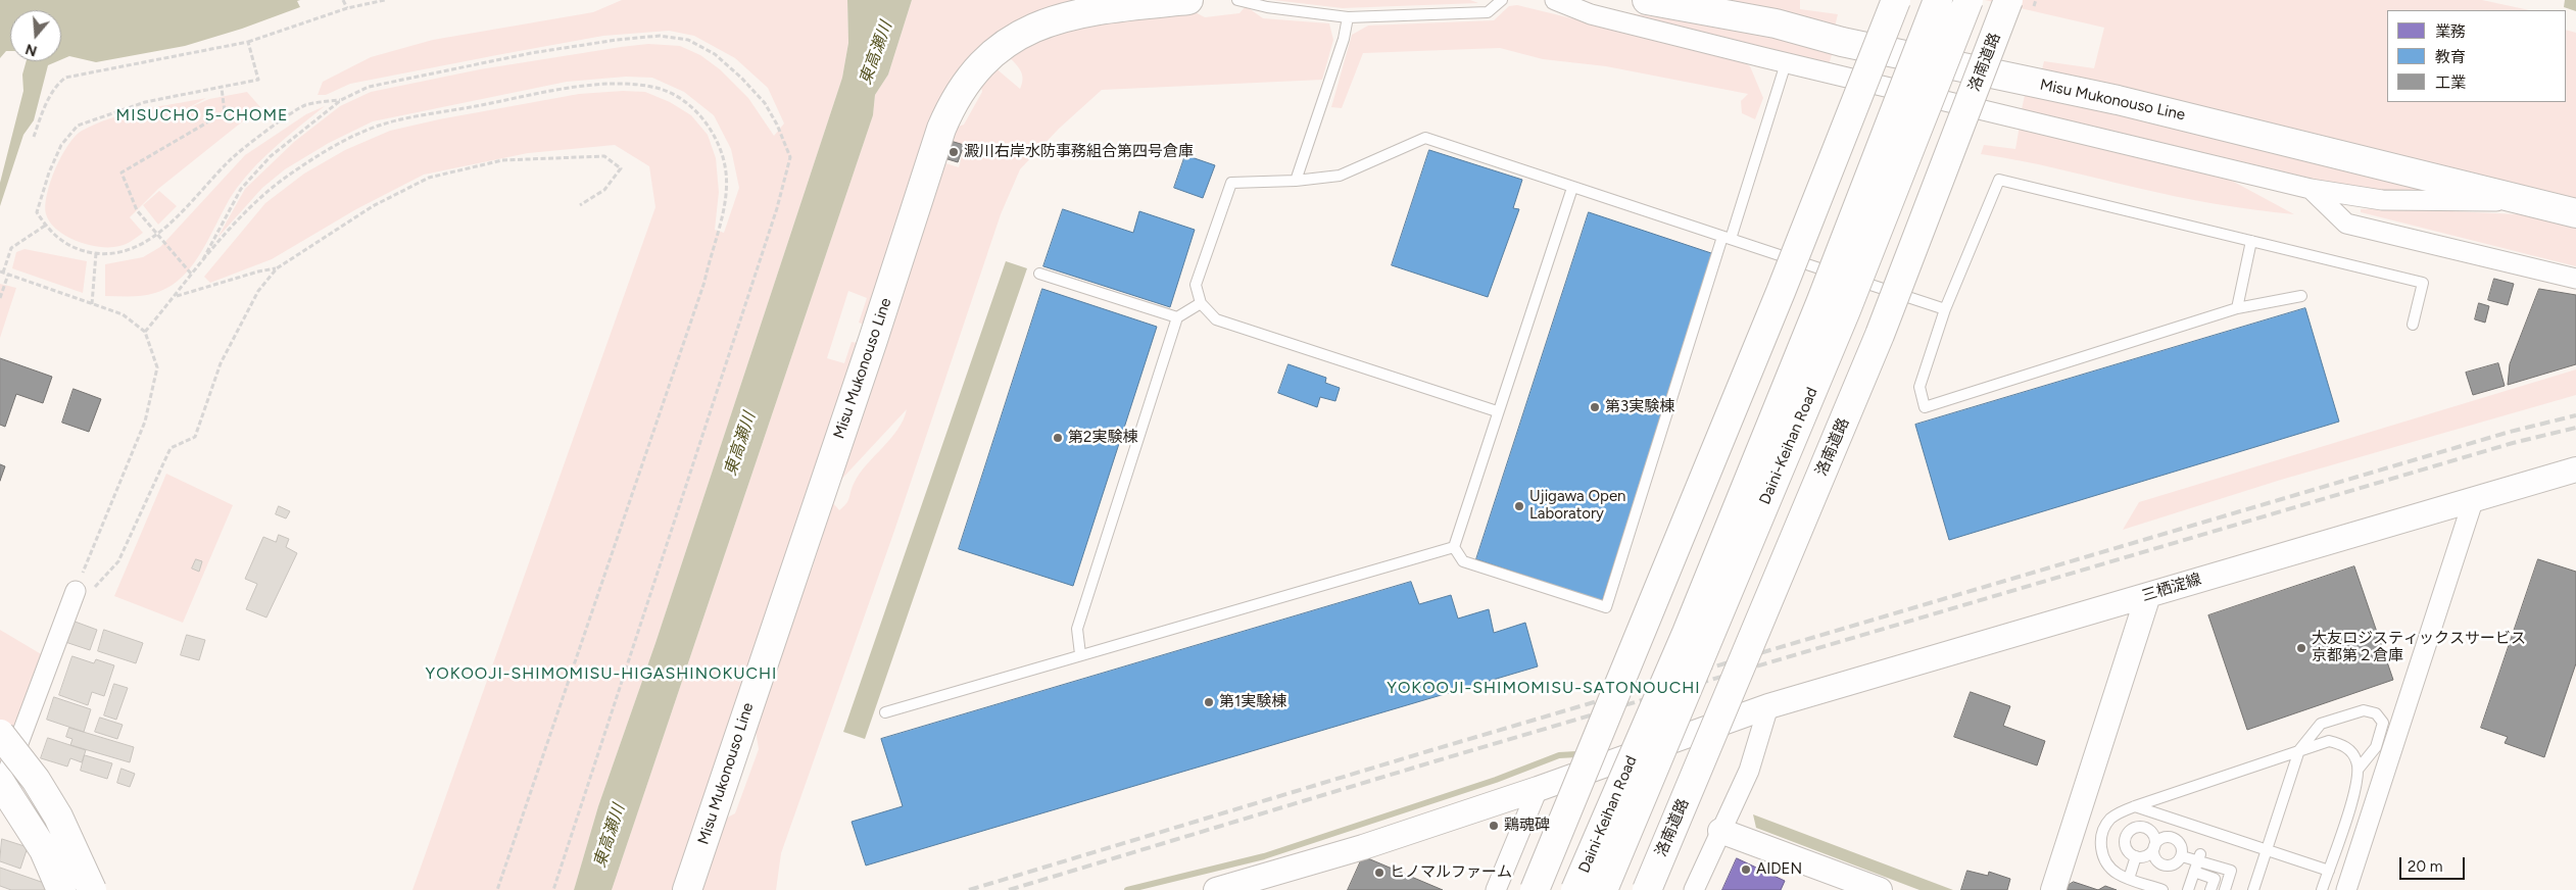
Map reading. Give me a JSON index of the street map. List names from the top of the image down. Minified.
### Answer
{"streets":{"main road":["洛南道路","Misu Mukonouso Line","Daini-Keihan Road"],"street":["三栖淀線"]},"districts":["MISUCHO 5-CHOME","YOKOOJI-SHIMOMISU-HIGASHINOKUCHI","YOKOOJI-SHIMOMISU-SATONOUCHI"],"water":["東高瀬川"],"places":["澱川右岸水防事務組合第四号倉庫","第3実験棟","第2実験棟","Ujigawa Open Laboratory","大友ロジスティックスサービス 京都第２倉庫","第1実験棟","鶏魂碑","AIDEN","ヒノマルファーム"],"legend":["業務","教育","工業"],"scale_bar":"20 m","north":"bottom"}
